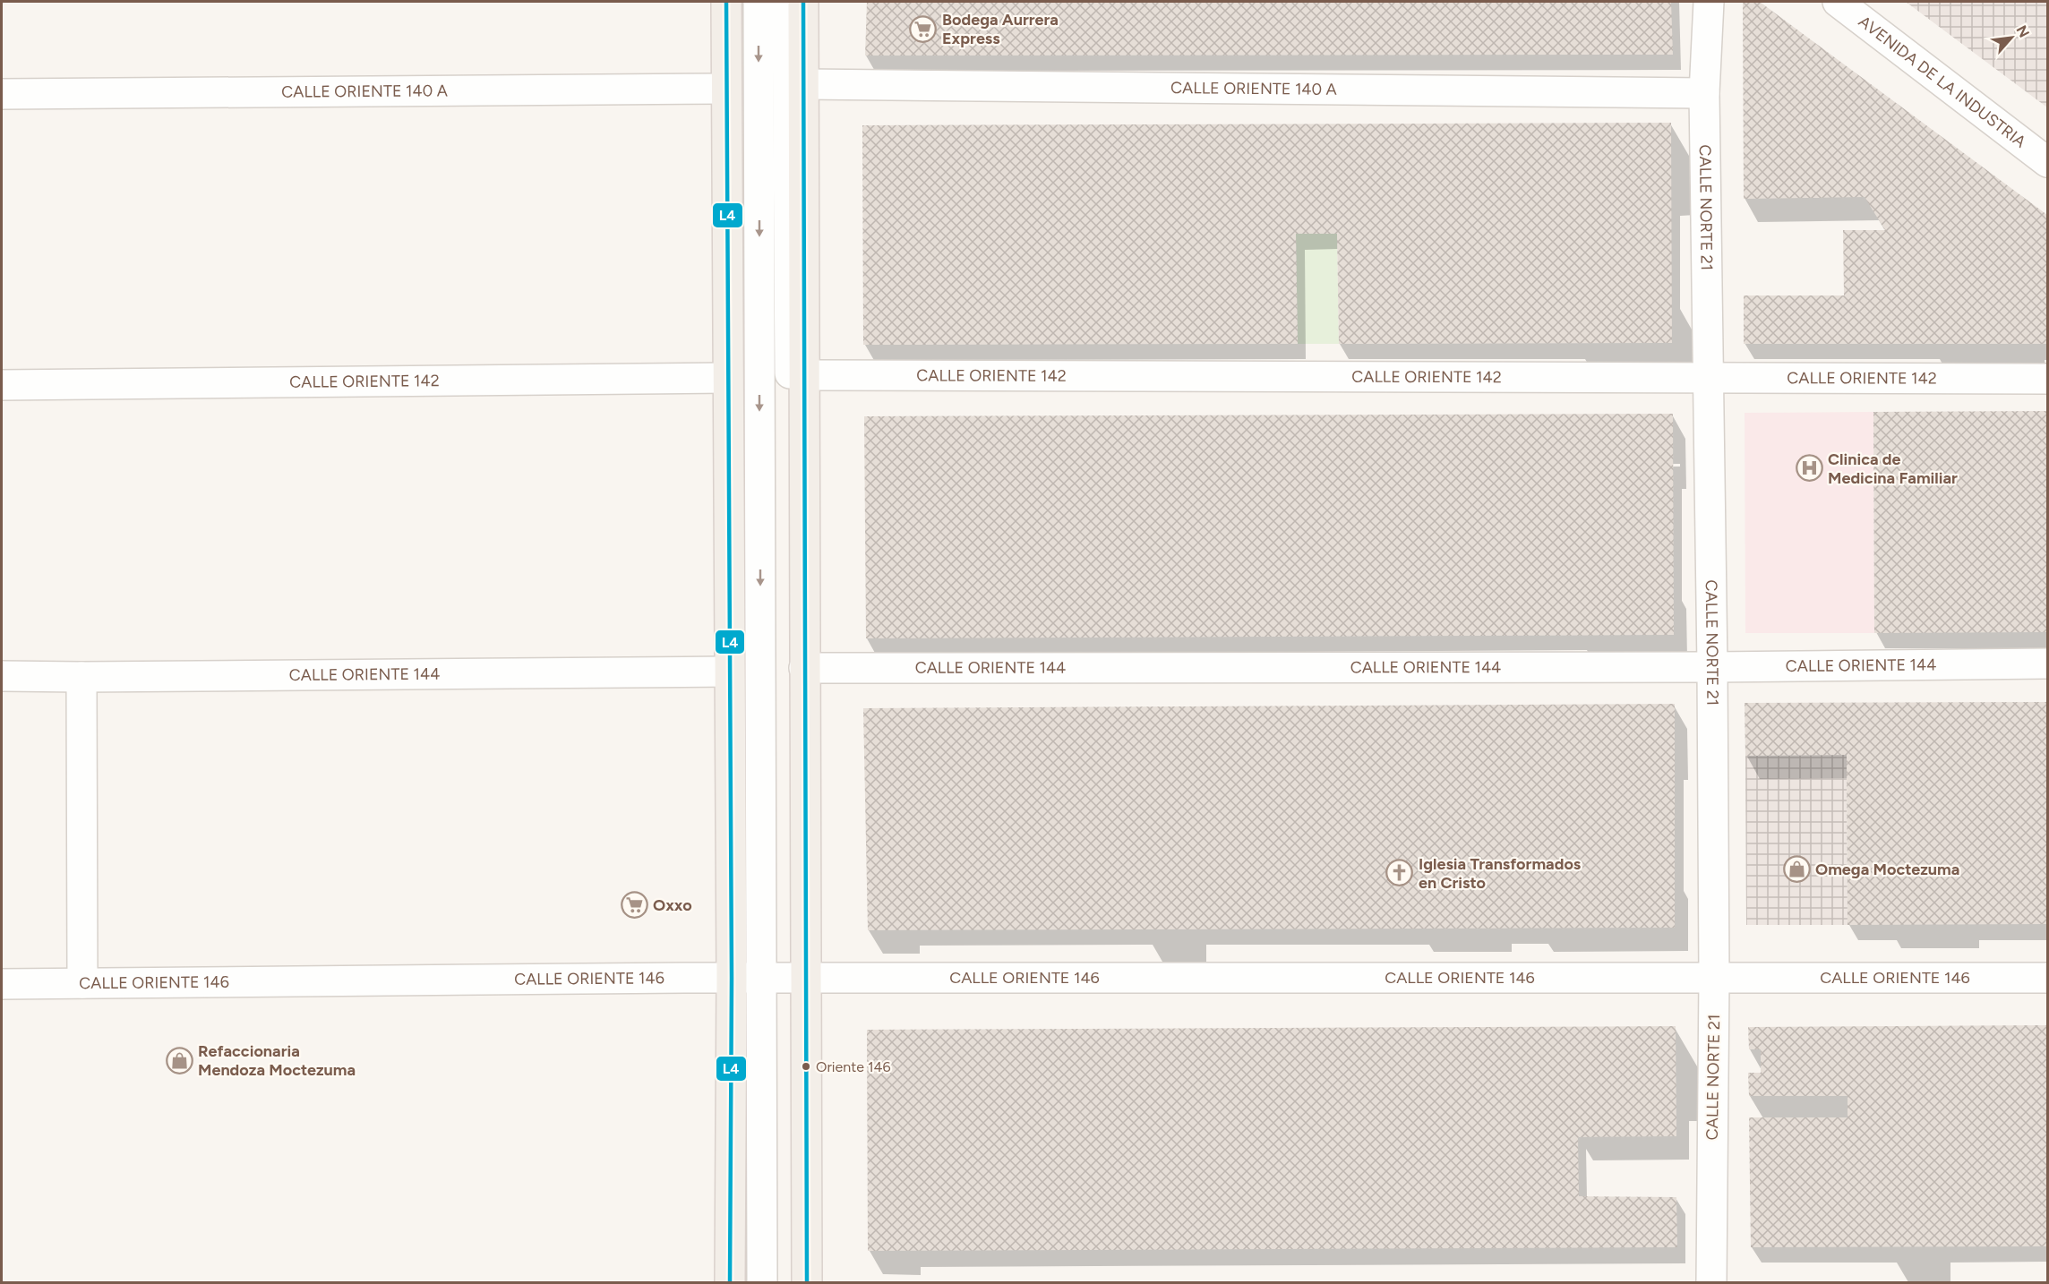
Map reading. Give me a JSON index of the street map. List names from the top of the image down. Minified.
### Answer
{"streets":{"street":["AVENIDA DE LA INDUSTRIA","CALLE ORIENTE 140 A","CALLE NORTE 21","CALLE ORIENTE 142","CALLE ORIENTE 144","CALLE ORIENTE 146"]},"crossings":[["CALLE ORIENTE 140 A","CALLE NORTE 21"],["CALLE NORTE 21","CALLE ORIENTE 142"],["CALLE NORTE 21","CALLE ORIENTE 144"],["CALLE NORTE 21","CALLE ORIENTE 146"]],"places":{"supermarket":["Bodega Aurrera Express","Oxxo"],"hospital":["Clinica de Medicina Familiar"],"shop":["Omega Moctezuma","Refaccionaria Mendoza Moctezuma"],"church":["Iglesia Transformados en Cristo"],"other":["Oriente 146"]},"lines":["transit line L4"],"north":"top right"}
